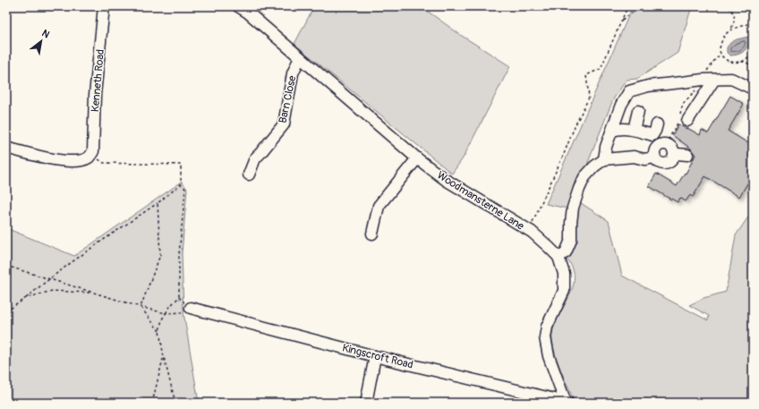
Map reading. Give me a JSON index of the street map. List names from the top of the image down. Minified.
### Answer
{"streets":{"street":["Kenneth Road","Barn Close","Woodmansterne Lane","Kingscroft Road"]},"crossings":[["Barn Close","Woodmansterne Lane"],["Woodmansterne Lane","Kingscroft Road"]],"north":"top right"}
